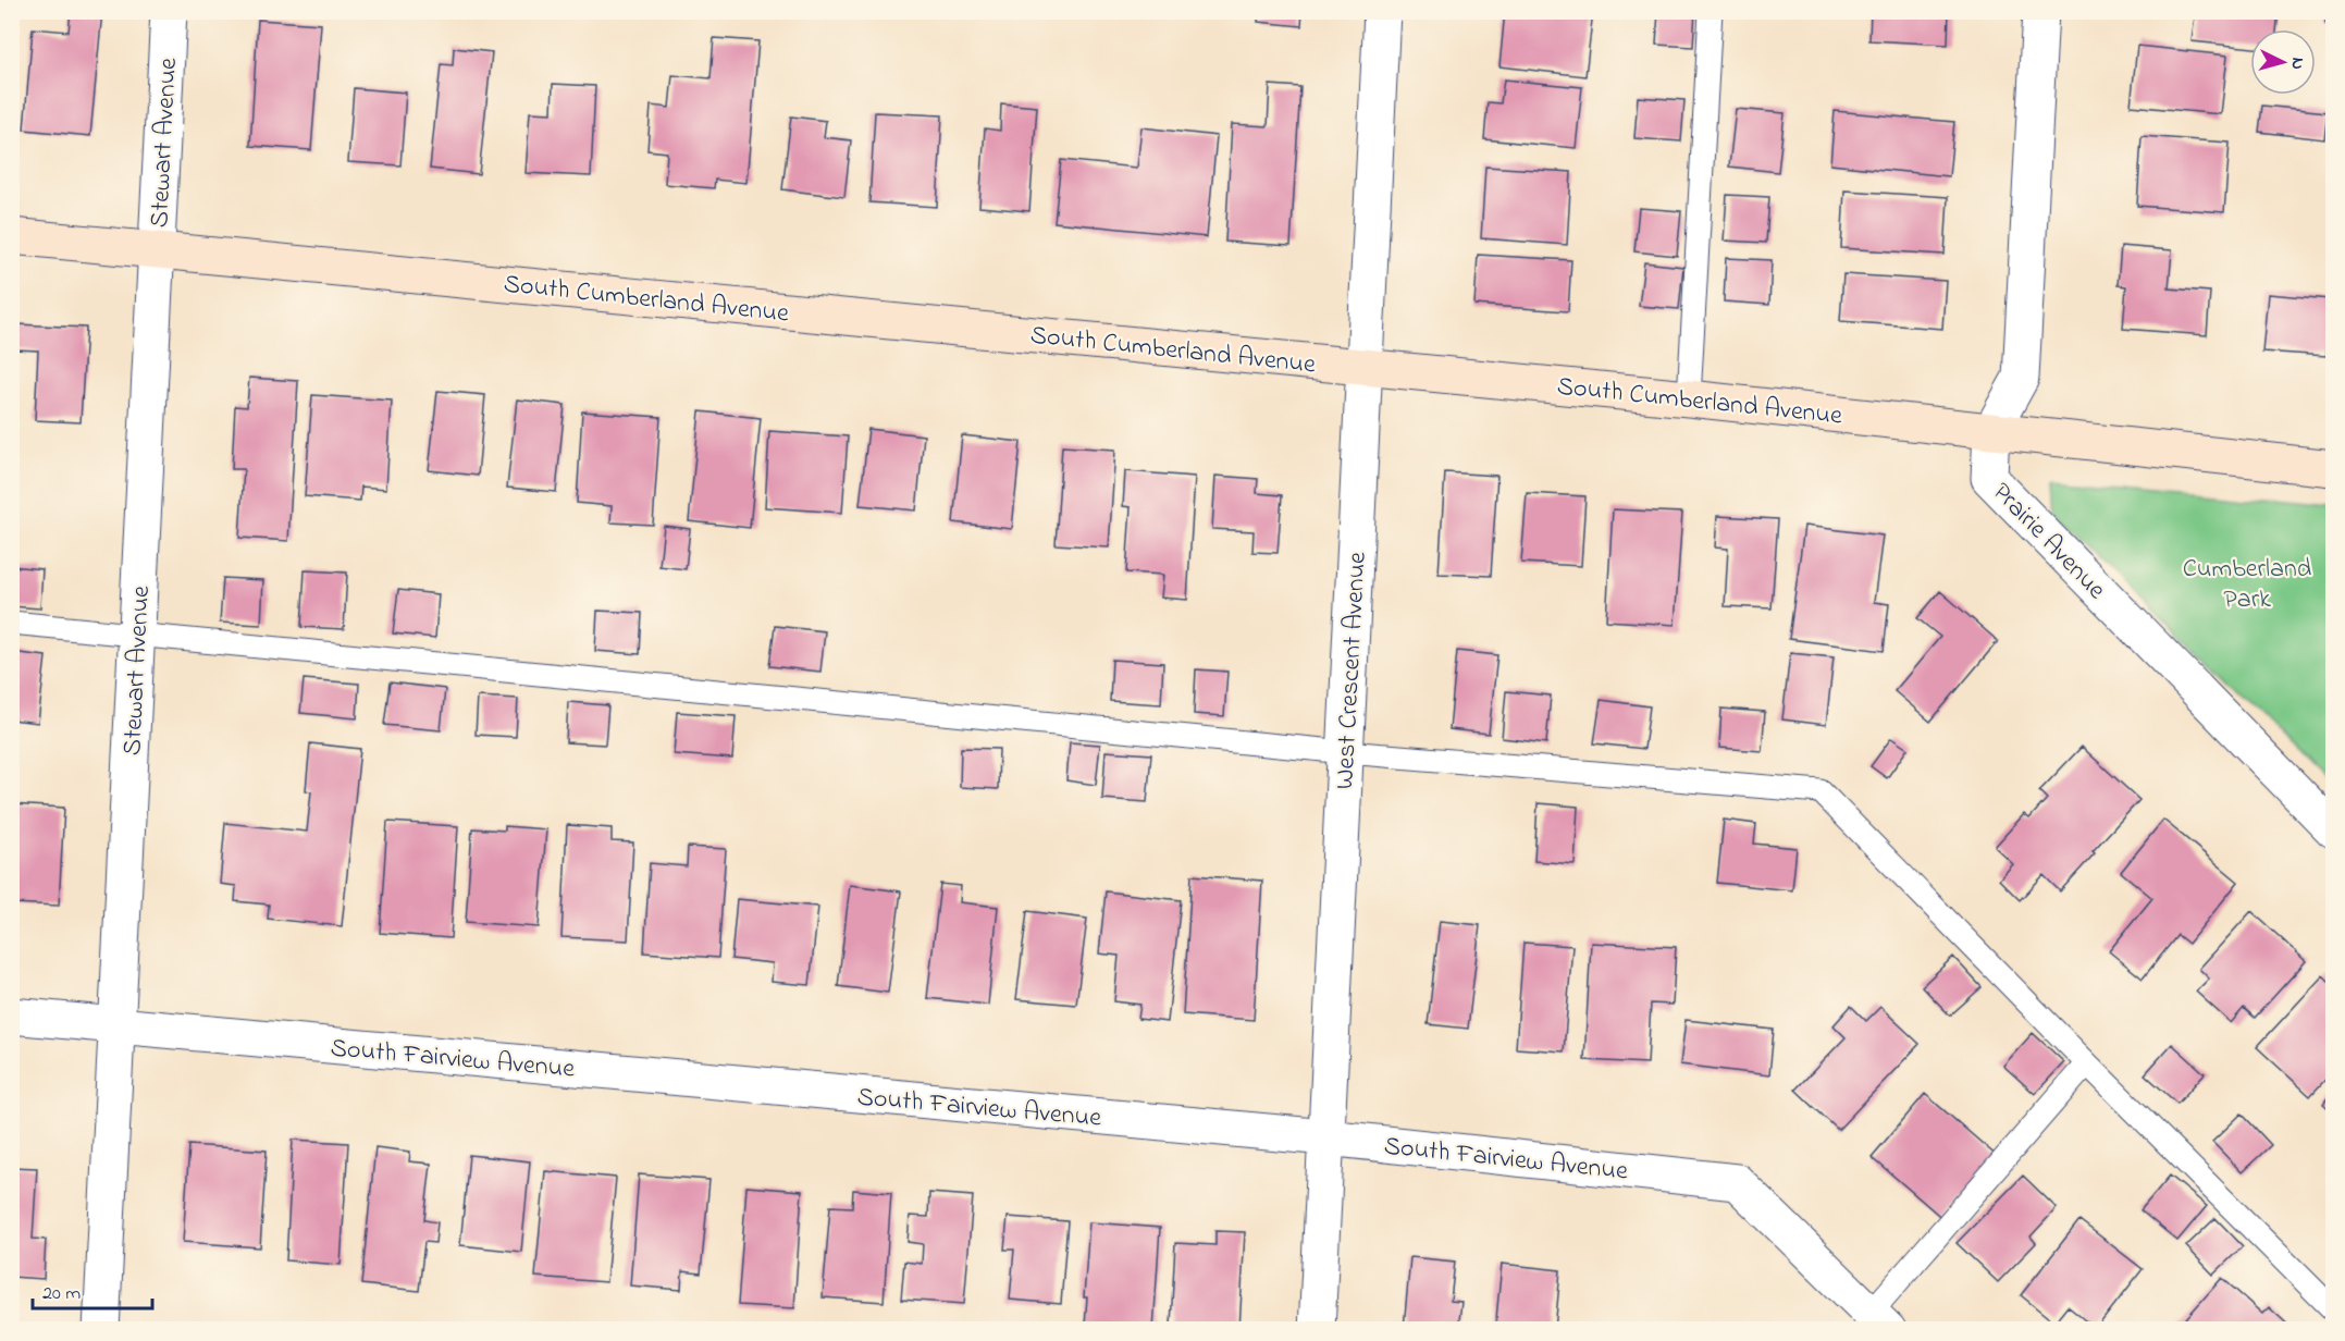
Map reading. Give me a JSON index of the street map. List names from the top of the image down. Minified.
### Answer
{"streets":{"street":["Stewart Avenue","South Cumberland Avenue","Prairie Avenue","West Crescent Avenue","South Fairview Avenue"]},"crossings":[["Stewart Avenue","South Cumberland Avenue"],["Stewart Avenue","South Fairview Avenue"],["South Cumberland Avenue","Prairie Avenue"],["South Cumberland Avenue","West Crescent Avenue"],["West Crescent Avenue","South Fairview Avenue"]],"parks":["Cumberland Park"],"scale_bar":"20 m","north":"right"}
